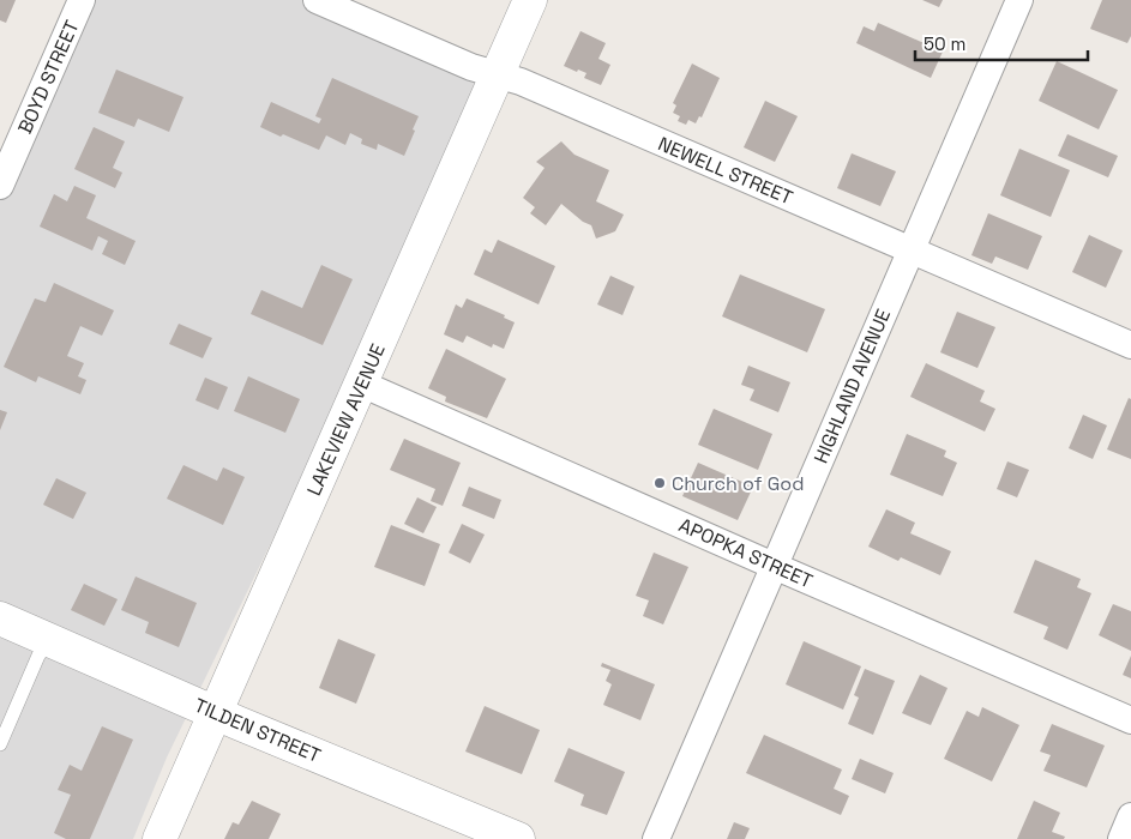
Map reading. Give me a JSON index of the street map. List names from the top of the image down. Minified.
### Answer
{"streets":{"street":["BOYD STREET","NEWELL STREET","HIGHLAND AVENUE","LAKEVIEW AVENUE","APOPKA STREET","TILDEN STREET"]},"crossings":[["NEWELL STREET","HIGHLAND AVENUE"],["NEWELL STREET","LAKEVIEW AVENUE"],["HIGHLAND AVENUE","APOPKA STREET"],["LAKEVIEW AVENUE","APOPKA STREET"],["LAKEVIEW AVENUE","TILDEN STREET"]],"places":["Church of God"],"scale_bar":"50 m"}
